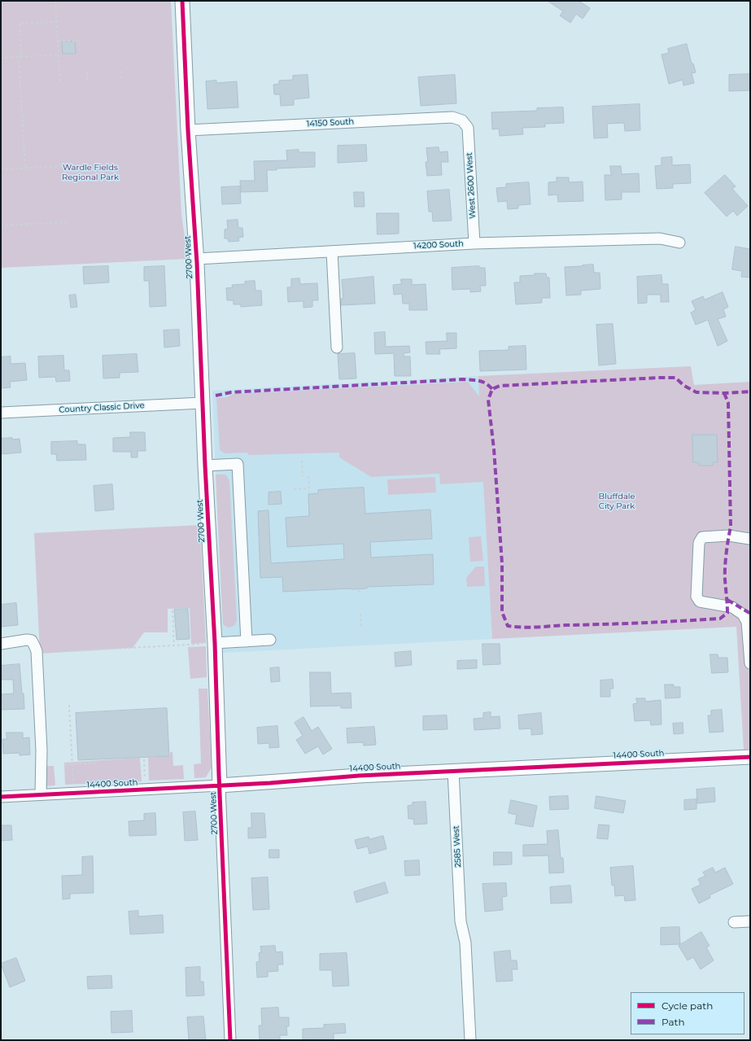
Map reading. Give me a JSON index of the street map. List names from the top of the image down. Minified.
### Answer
{"streets":{"main road":["2700 West","14400 South"],"street":["14150 South","West 2600 West","14200 South","Country Classic Drive","2585 West"]},"crossings":[["14150 South","West 2600 West"],["14150 South","2700 West"],["West 2600 West","14200 South"],["14200 South","2700 West"],["2700 West","Country Classic Drive"],["2700 West","14400 South"],["14400 South","2585 West"]],"parks":["Wardle Fields Regional Park","Bluffdale City Park"],"legend":["Cycle path","Path"]}
